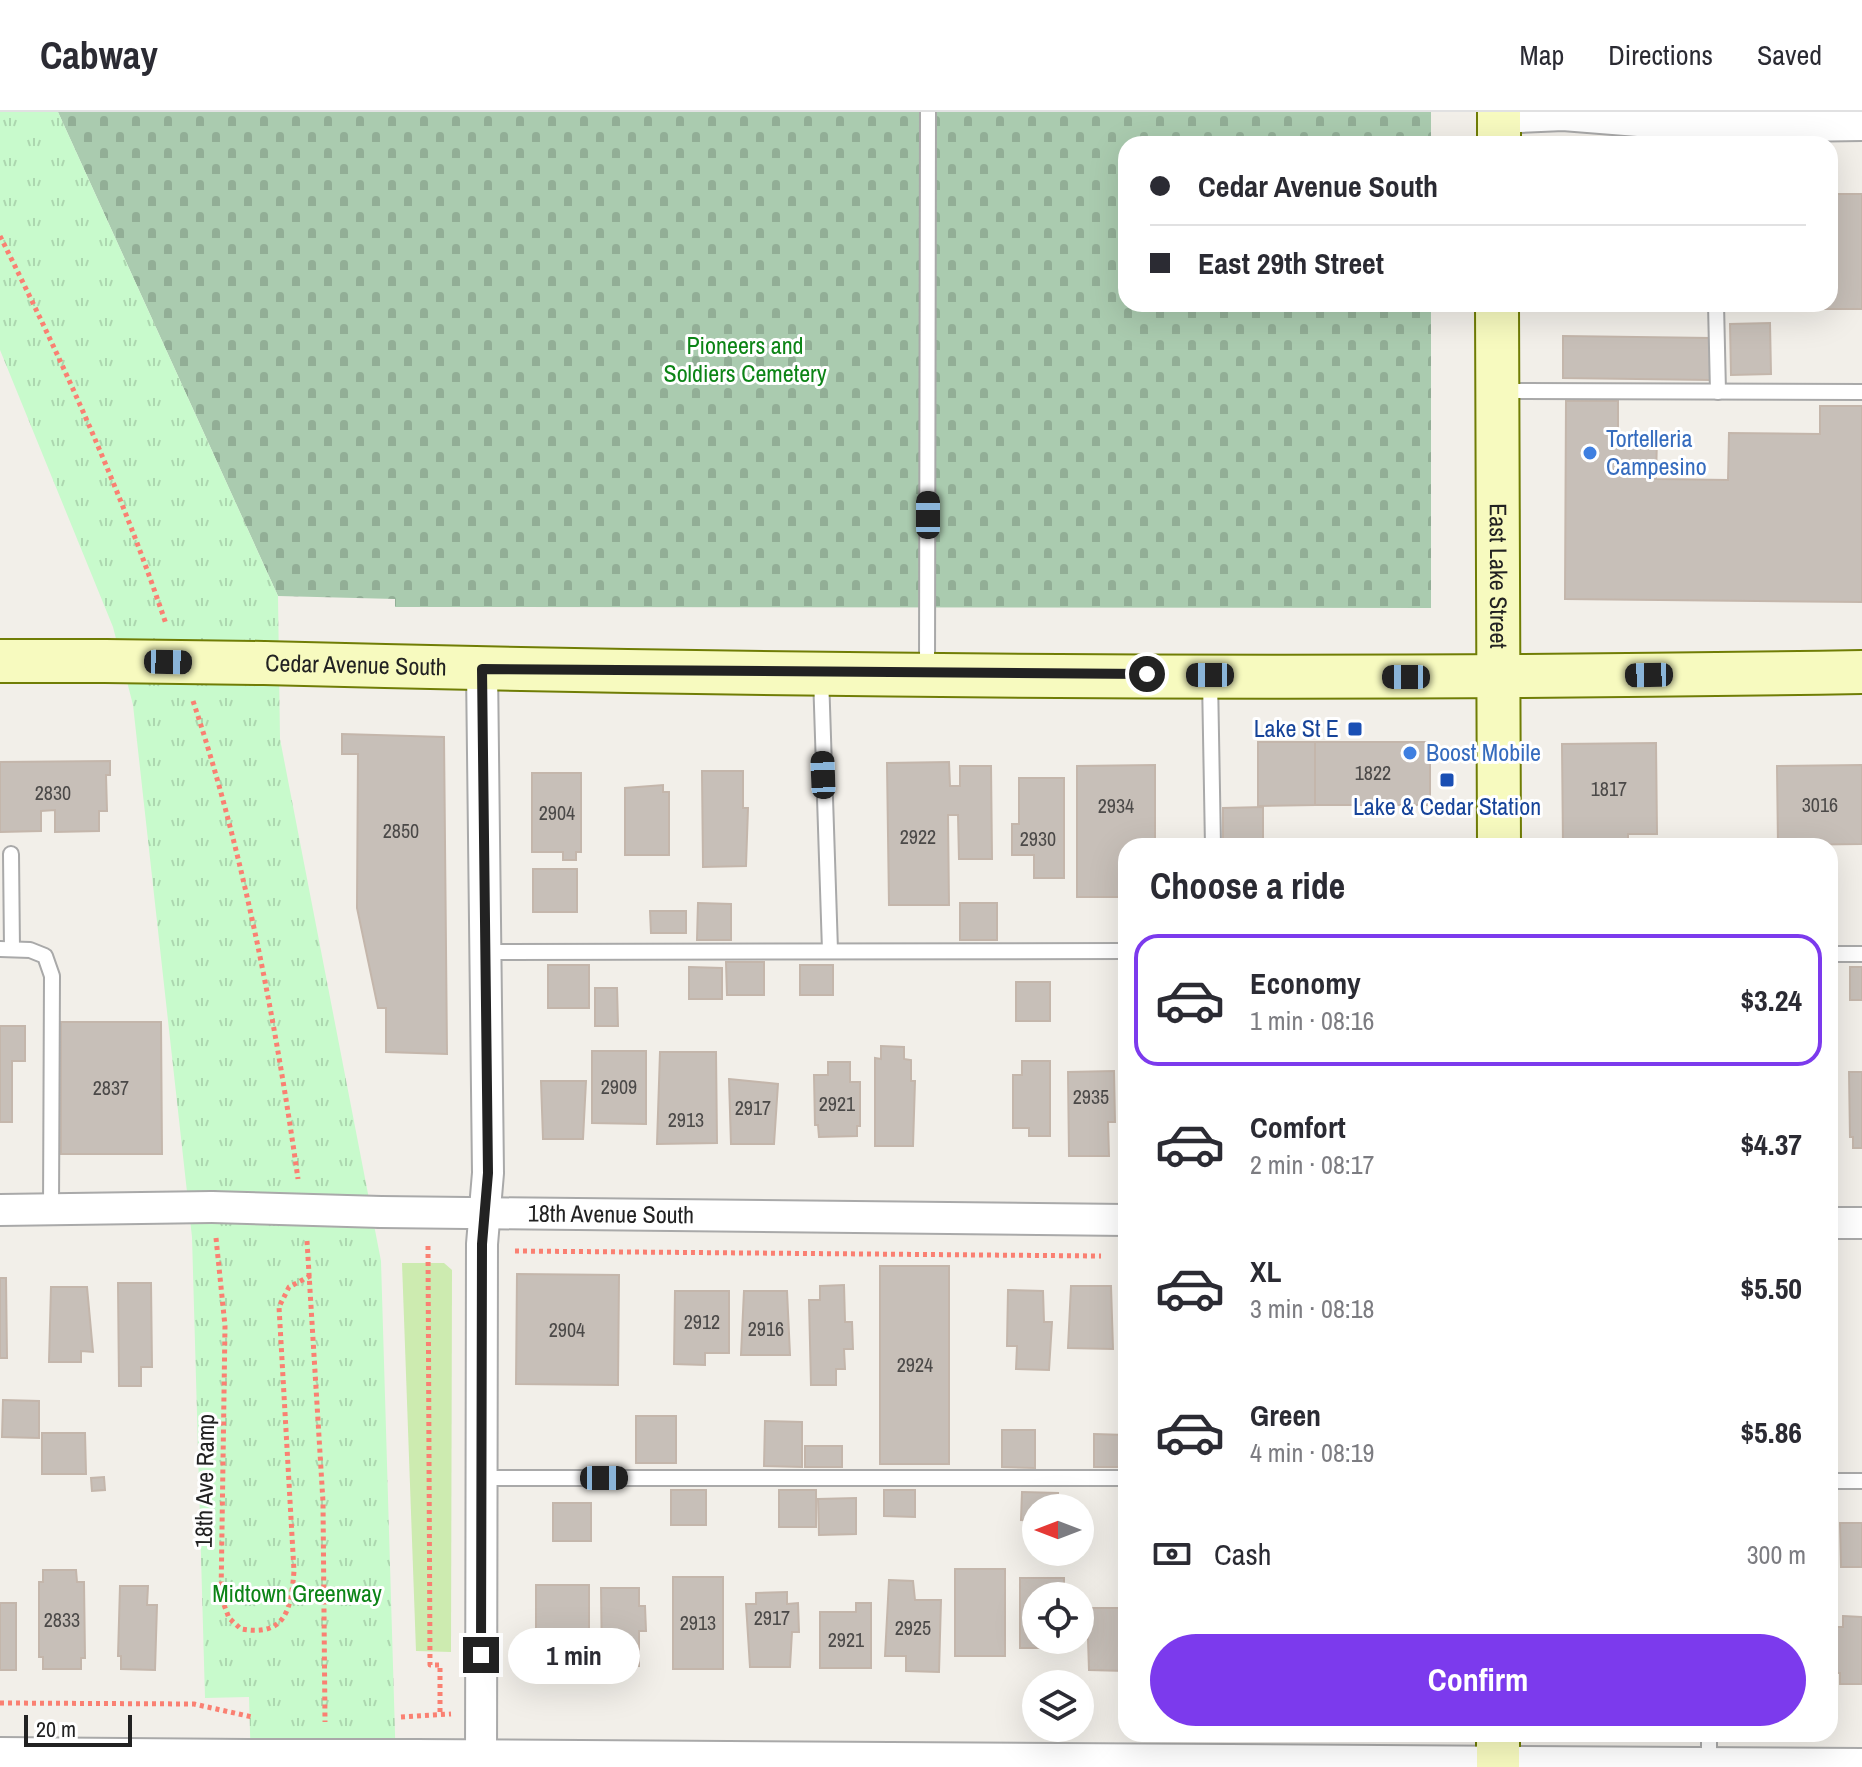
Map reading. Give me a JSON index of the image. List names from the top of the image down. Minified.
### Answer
{"streets":{"main road":["East Lake Street","Cedar Avenue South"],"street":["18th Avenue South"],"path":["18th Ave Ramp"]},"crossings":[["East Lake Street","Cedar Avenue South"],["18th Avenue South","18th Ave Ramp"]],"parks":["Pioneers and Soldiers Cemetery","Midtown Greenway"],"places":{"other":["Tortelleria Campesino","Boost Mobile"],"transit":["Lake St E","Lake & Cedar Station"]},"house_numbers":["1822","1817","2830","3016","2934","2904","2850","2922","2930","2909","2837","2935","2921","2917","2913","2912","2916","2904","2924","2917","2833","2913","2925","2921"],"scale_bar":"20 m","north":"left","page":{"header":"Cabway","nav":["Map","Directions","Saved"],"banner":["Cedar Avenue South","East 29th Street"],"heading":"Choose a ride","list":[{"name":"Economy","note":"1 min · 08:16","value":"$3.24"},{"name":"Comfort","note":"2 min · 08:17","value":"$4.37"},{"name":"XL","note":"3 min · 08:18","value":"$5.50"},{"name":"Green","note":"4 min · 08:19","value":"$5.86"}],"pay":["Cash","300 m"],"buttons":"Confirm","bubble":"1 min","scale":"20 m"}}
